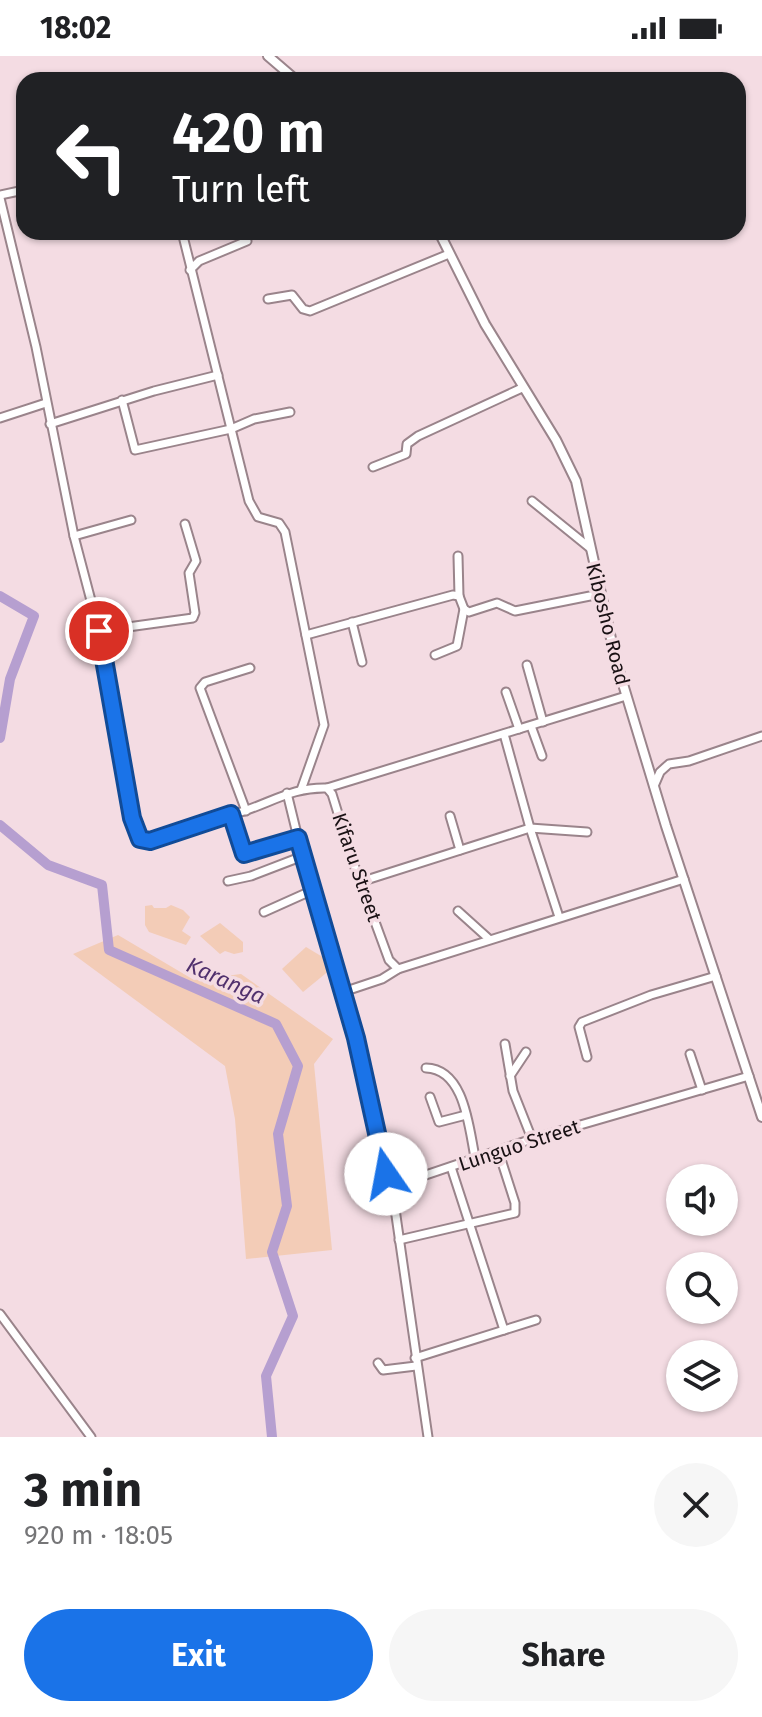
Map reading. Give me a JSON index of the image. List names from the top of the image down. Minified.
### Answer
{"streets":{"main road":["Kibosho Road"],"street":["Kifaru Street","Lunguo Street"]},"crossings":[["Kibosho Road","Lunguo Street"]],"water":["Karanga"],"page":{"status":"18:02","turn":["420 m","Turn left"],"heading":["3 min","920 m · 18:05"],"buttons":["Exit","Share"]}}
